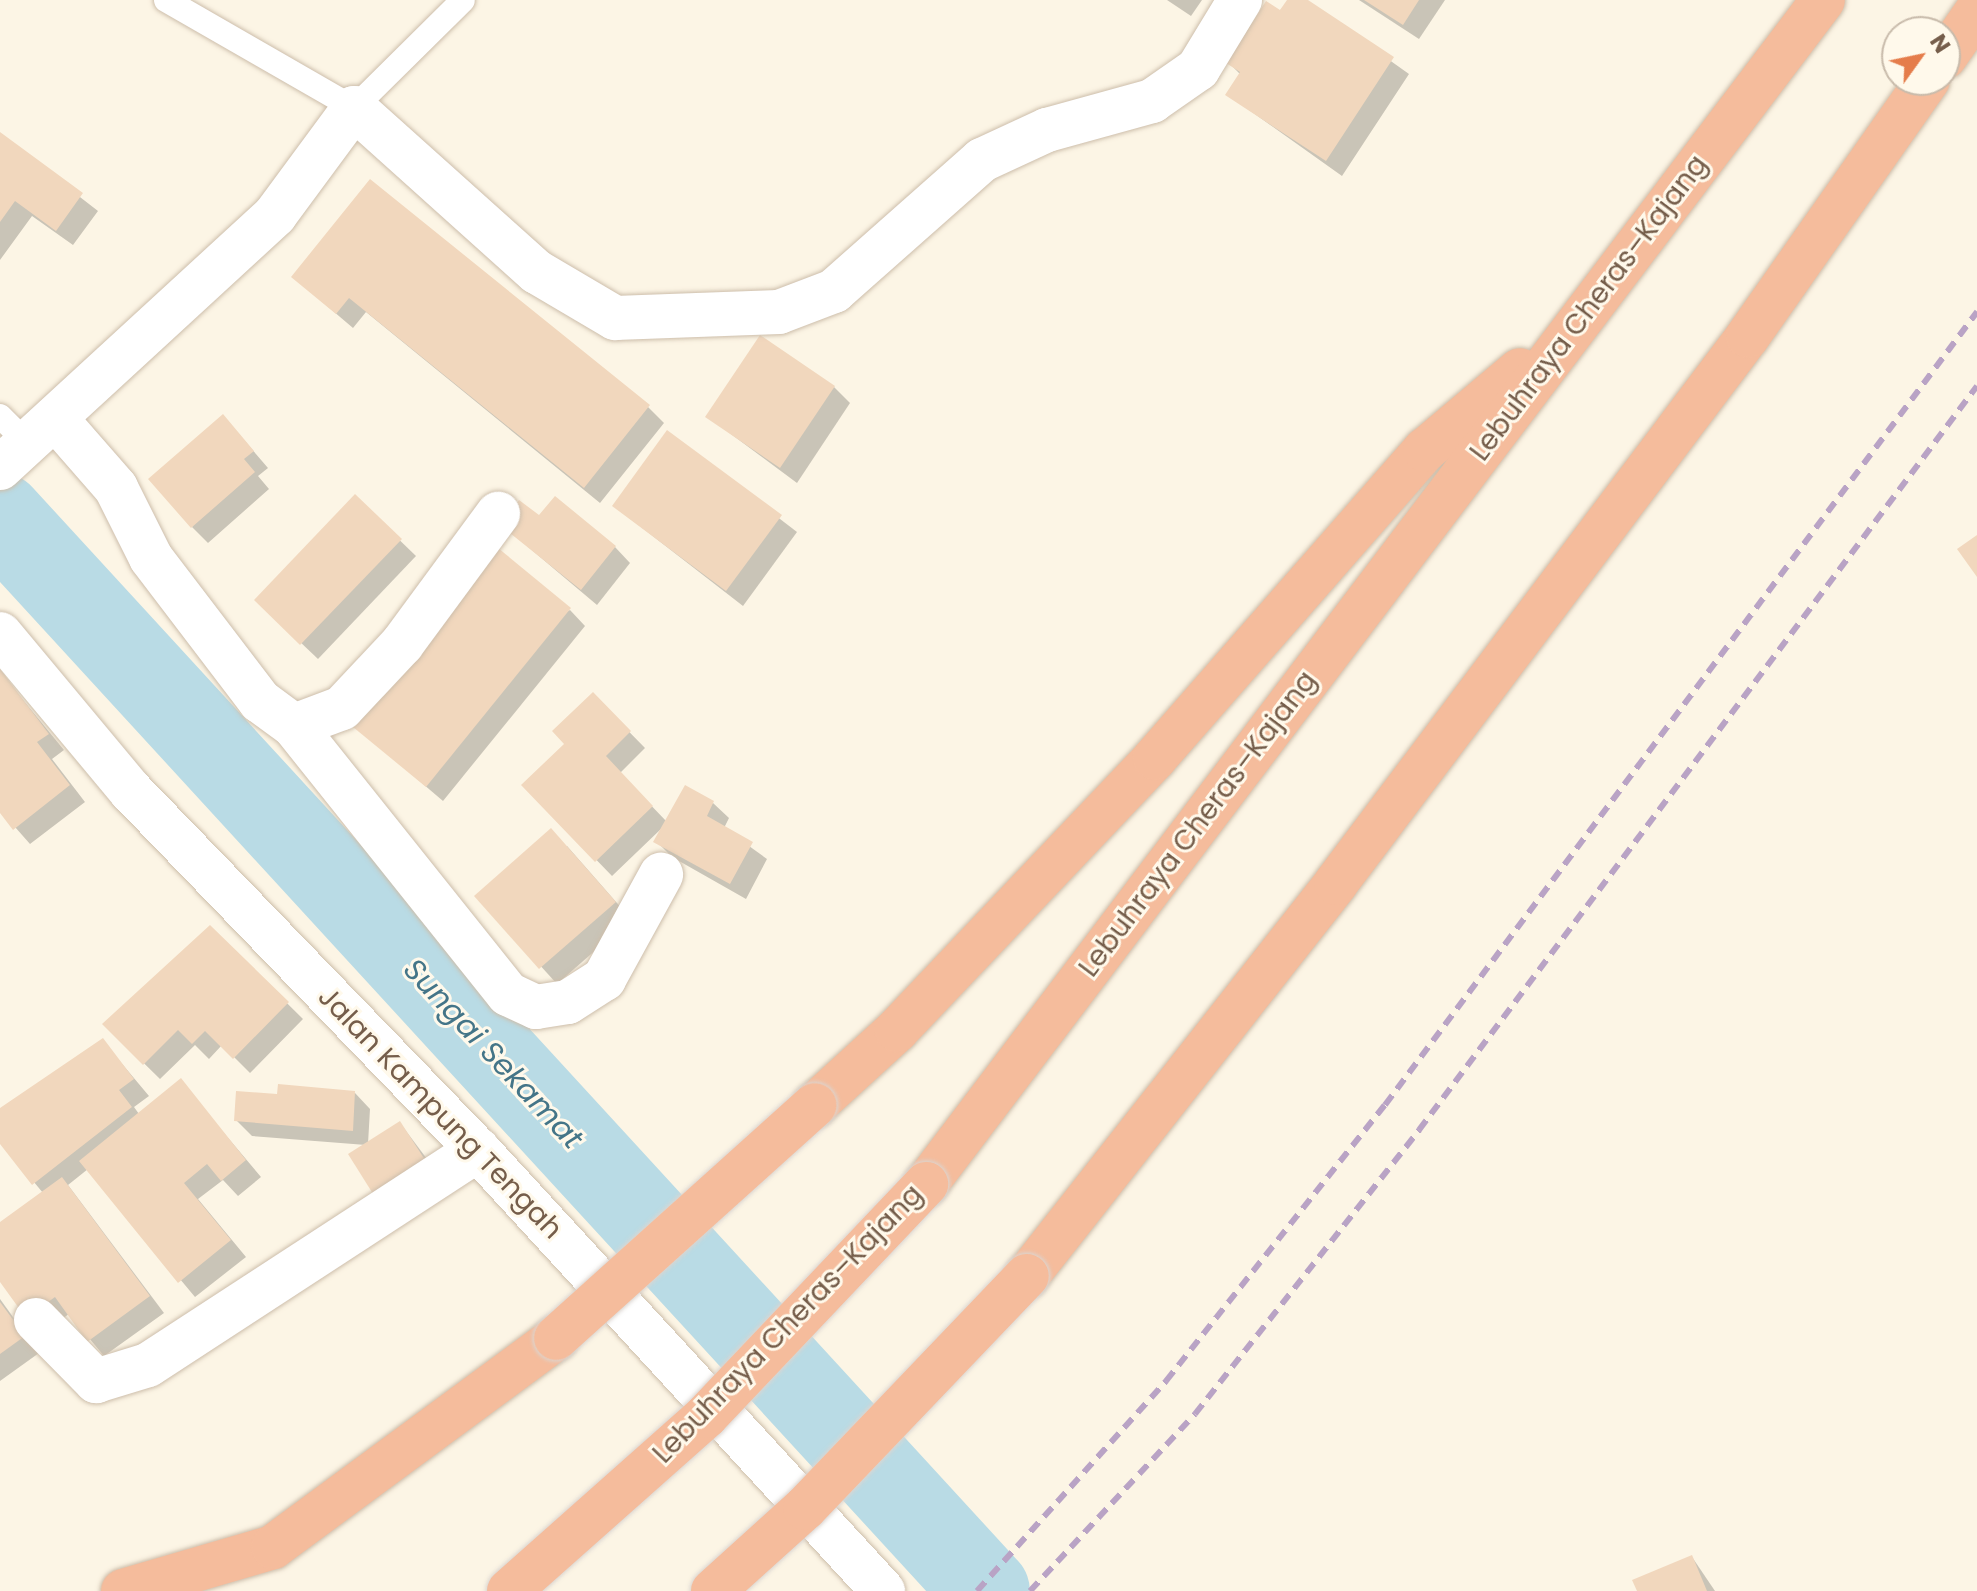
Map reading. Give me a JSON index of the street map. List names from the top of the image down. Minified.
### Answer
{"streets":{"highway":["Lebuhraya Cheras–Kajang"],"street":["Jalan Kampung Tengah"]},"water":["Sungai Sekamat"],"north":"top right"}
